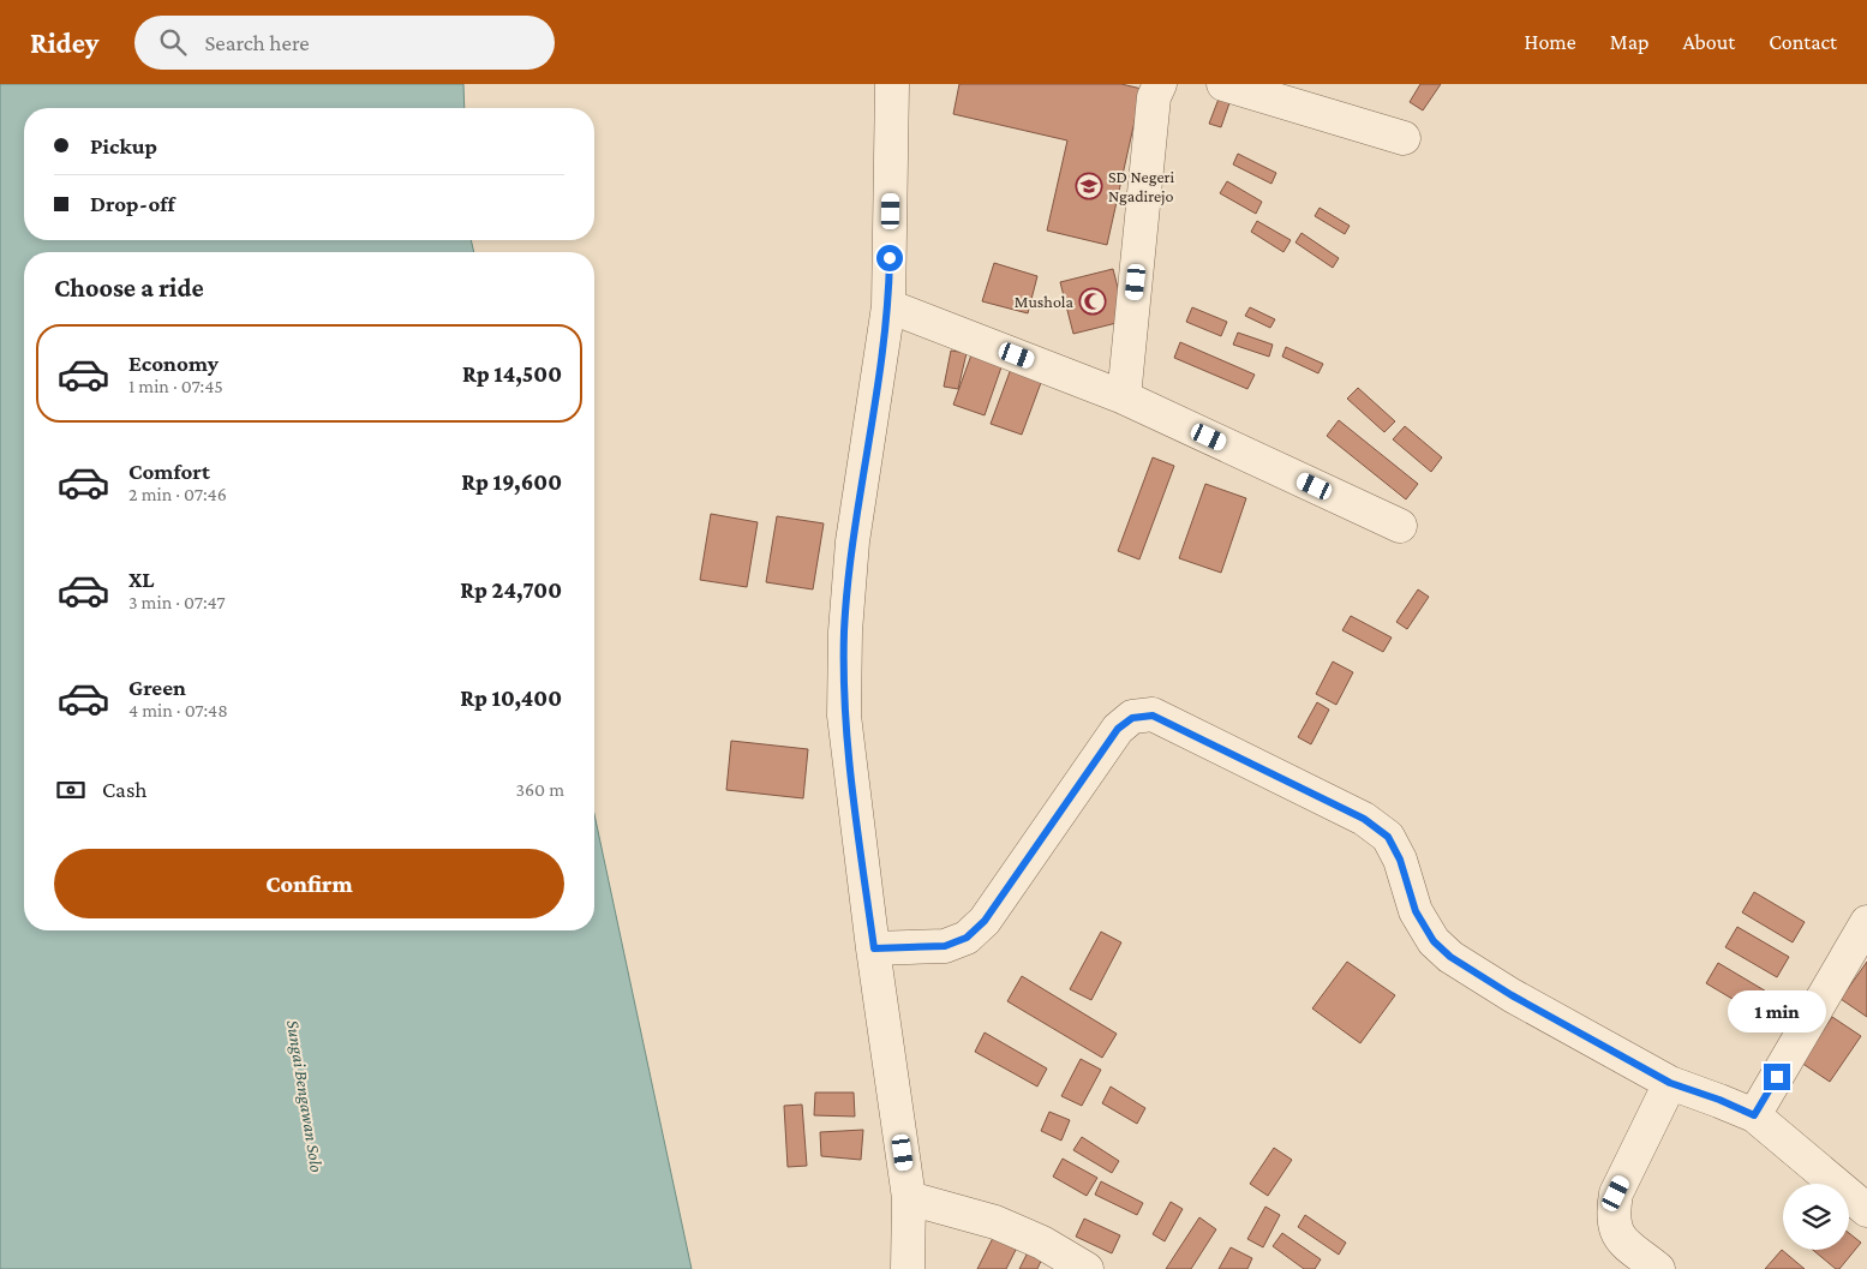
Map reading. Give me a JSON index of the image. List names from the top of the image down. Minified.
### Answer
{"water":["Sungai Bengawan Solo"],"places":{"school or university":["SD Negeri Ngadirejo"],"mosque":["Mushola"]},"page":{"header":"Ridey","search":"Search here","nav":["Home","Map","About","Contact"],"banner":["Pickup","Drop-off"],"heading":"Choose a ride","list":[{"name":"Economy","note":"1 min · 07:45","value":"Rp 14,500"},{"name":"Comfort","note":"2 min · 07:46","value":"Rp 19,600"},{"name":"XL","note":"3 min · 07:47","value":"Rp 24,700"},{"name":"Green","note":"4 min · 07:48","value":"Rp 10,400"}],"pay":["Cash","360 m"],"buttons":"Confirm","bubble":"1 min"}}
